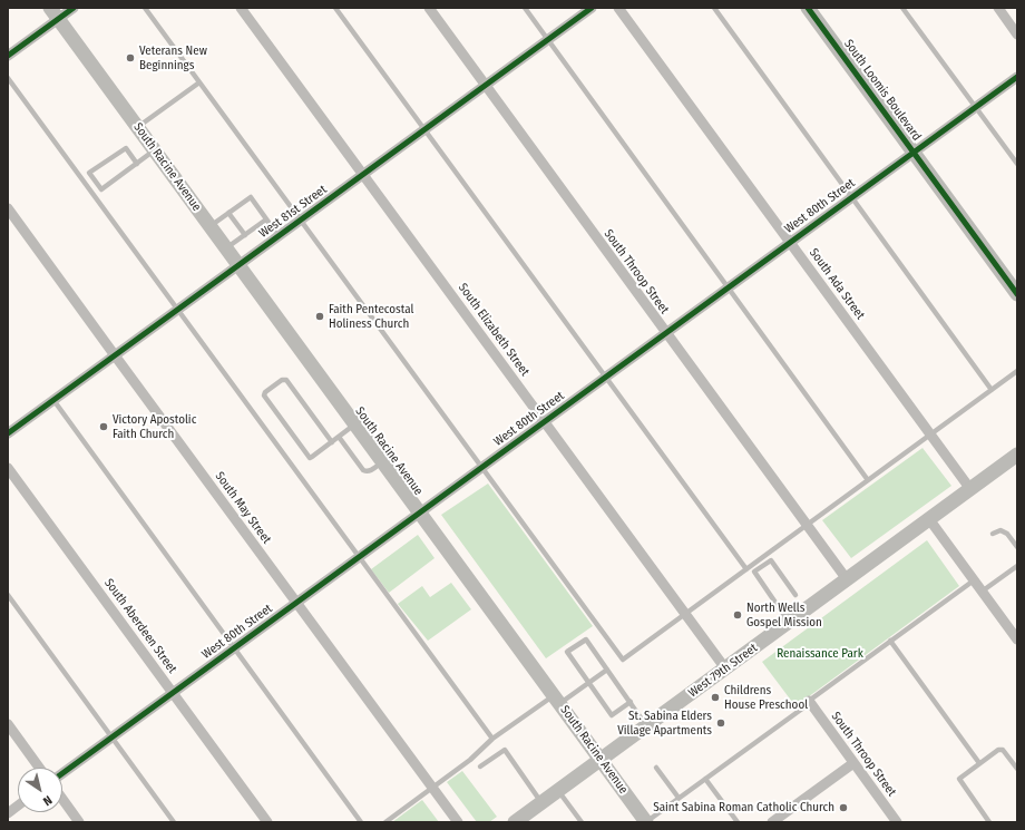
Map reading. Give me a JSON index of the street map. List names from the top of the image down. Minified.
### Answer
{"streets":{"street":["South Loomis Boulevard","South Racine Avenue","West 80th Street","West 81st Street","South Throop Street","South Ada Street","South Elizabeth Street","South May Street","South Aberdeen Street","West 79th Street"]},"crossings":[["South Loomis Boulevard","West 80th Street"],["South Racine Avenue","West 80th Street"],["South Racine Avenue","West 81st Street"],["South Racine Avenue","West 79th Street"],["West 80th Street","South Throop Street"],["West 80th Street","South Ada Street"],["West 80th Street","South Elizabeth Street"],["West 80th Street","South May Street"],["West 80th Street","South Aberdeen Street"],["West 81st Street","South Throop Street"],["West 81st Street","South Elizabeth Street"],["West 81st Street","South May Street"],["South Throop Street","West 79th Street"],["South Ada Street","West 79th Street"],["South Elizabeth Street","West 79th Street"]],"parks":["Renaissance Park"],"places":["Veterans New Beginnings","Faith Pentecostal Holiness Church","Victory Apostolic Faith Church","North Wells Gospel Mission","Childrens House Preschool","St. Sabina Elders Village Apartments","Saint Sabina Roman Catholic Church"],"north":"bottom right"}
